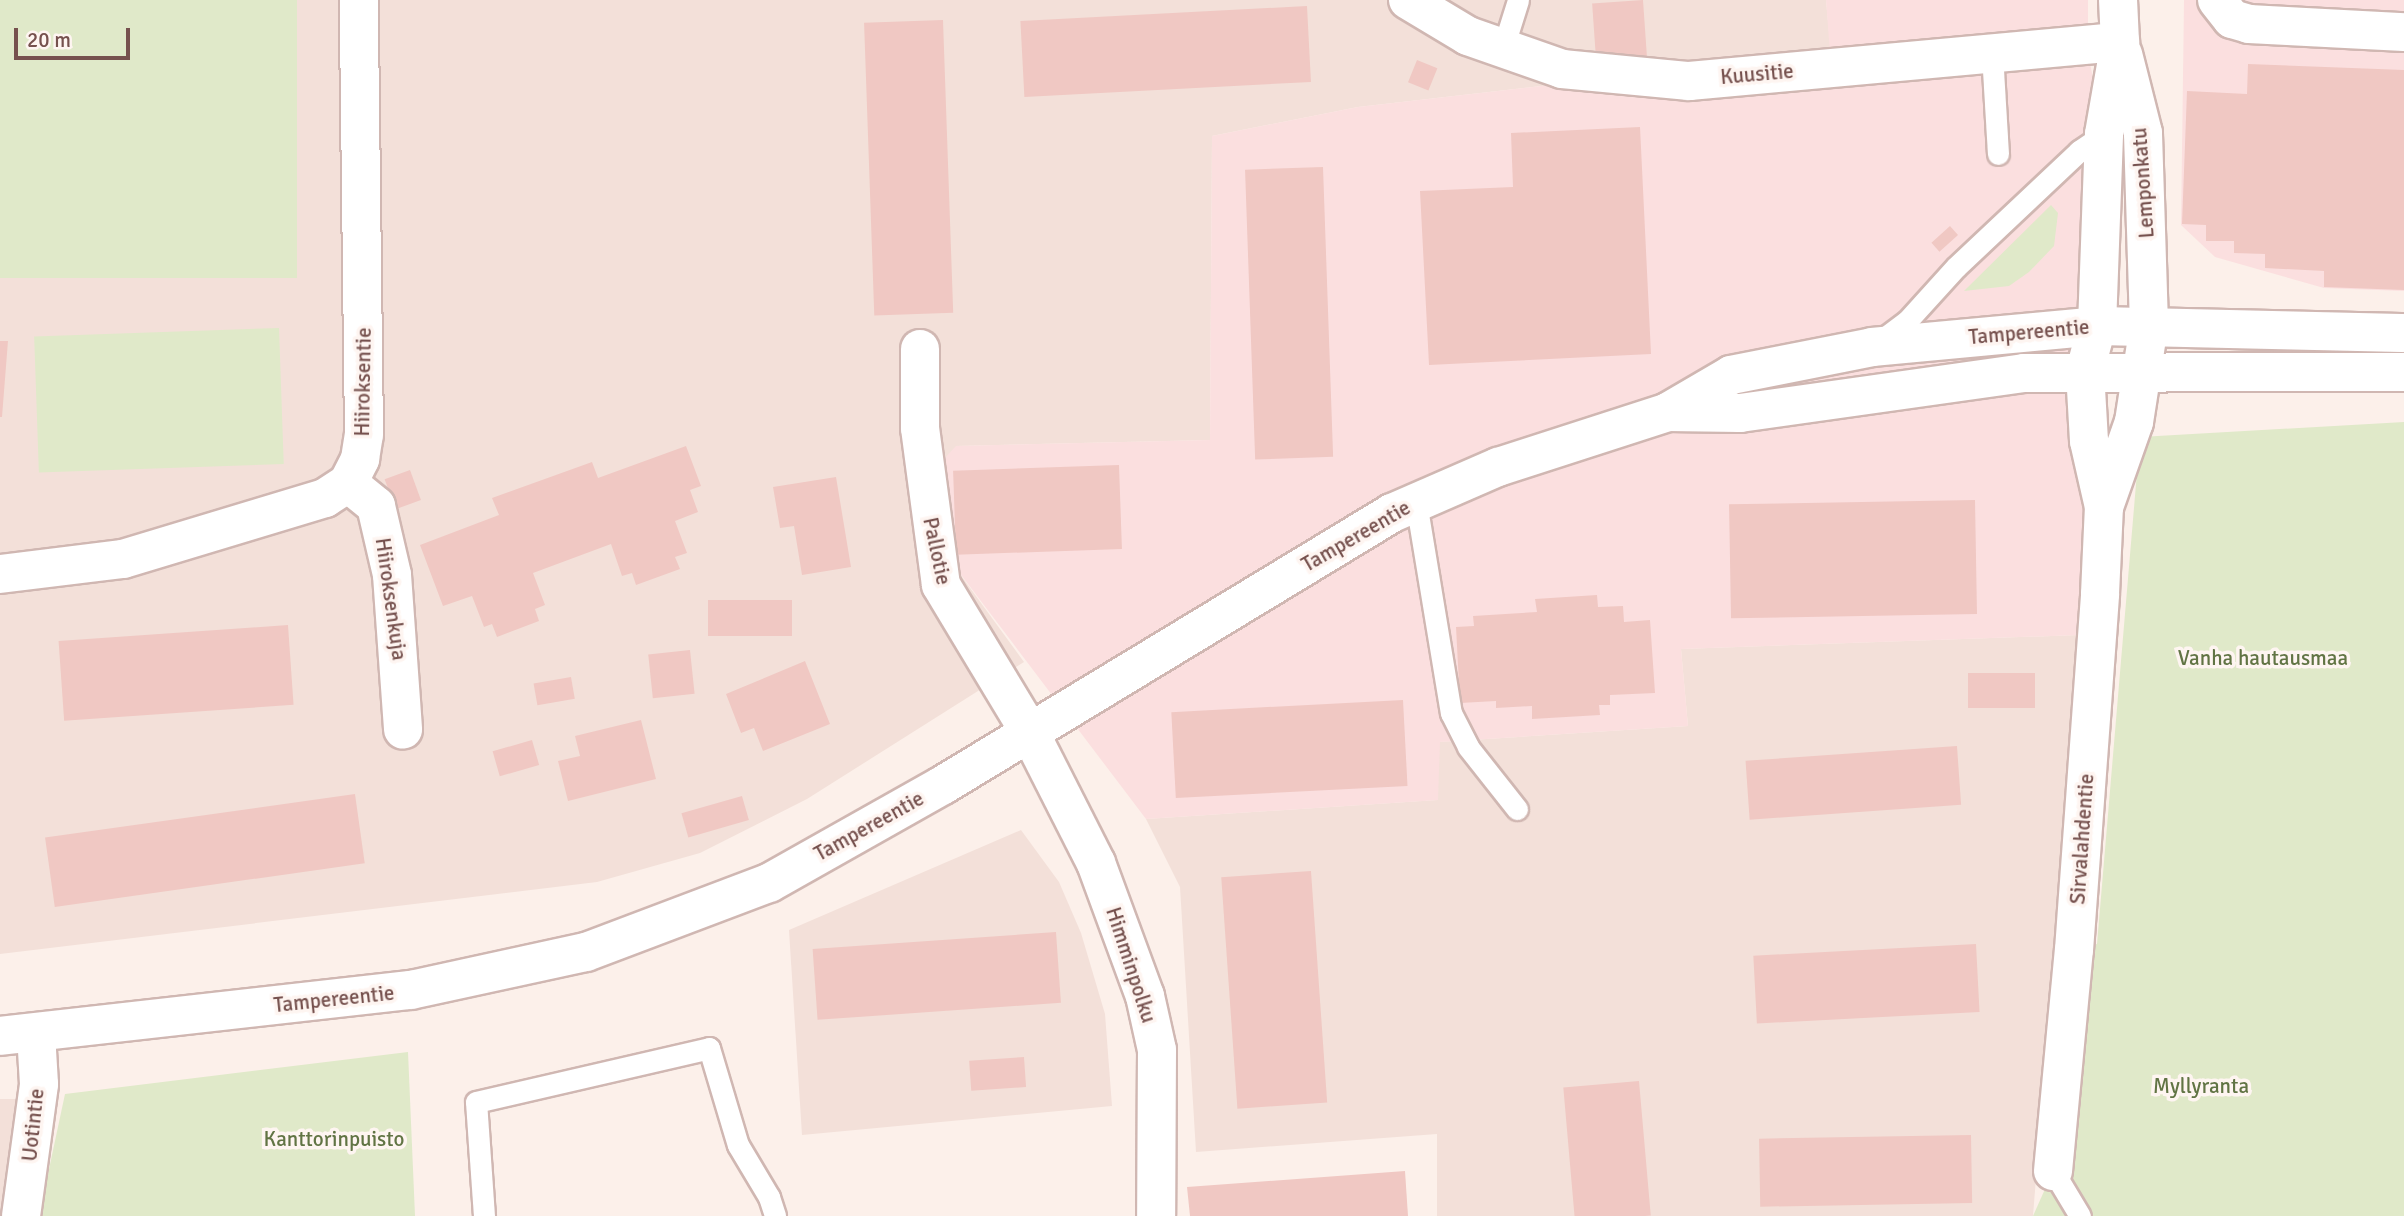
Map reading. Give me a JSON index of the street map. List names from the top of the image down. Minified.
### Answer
{"streets":{"street":["Kuusitie","Lemponkatu","Tampereentie","Hiiroksentie","Pallotie","Hiiroksenkuja","Sirvalahdentie","Himminpolku","Uotintie"]},"crossings":[["Kuusitie","Lemponkatu"],["Lemponkatu","Tampereentie"],["Lemponkatu","Sirvalahdentie"],["Tampereentie","Pallotie"],["Tampereentie","Sirvalahdentie"],["Tampereentie","Himminpolku"],["Tampereentie","Uotintie"],["Hiiroksentie","Hiiroksenkuja"],["Pallotie","Himminpolku"]],"parks":["Vanha hautausmaa","Myllyranta","Kanttorinpuisto"],"scale_bar":"20 m"}
